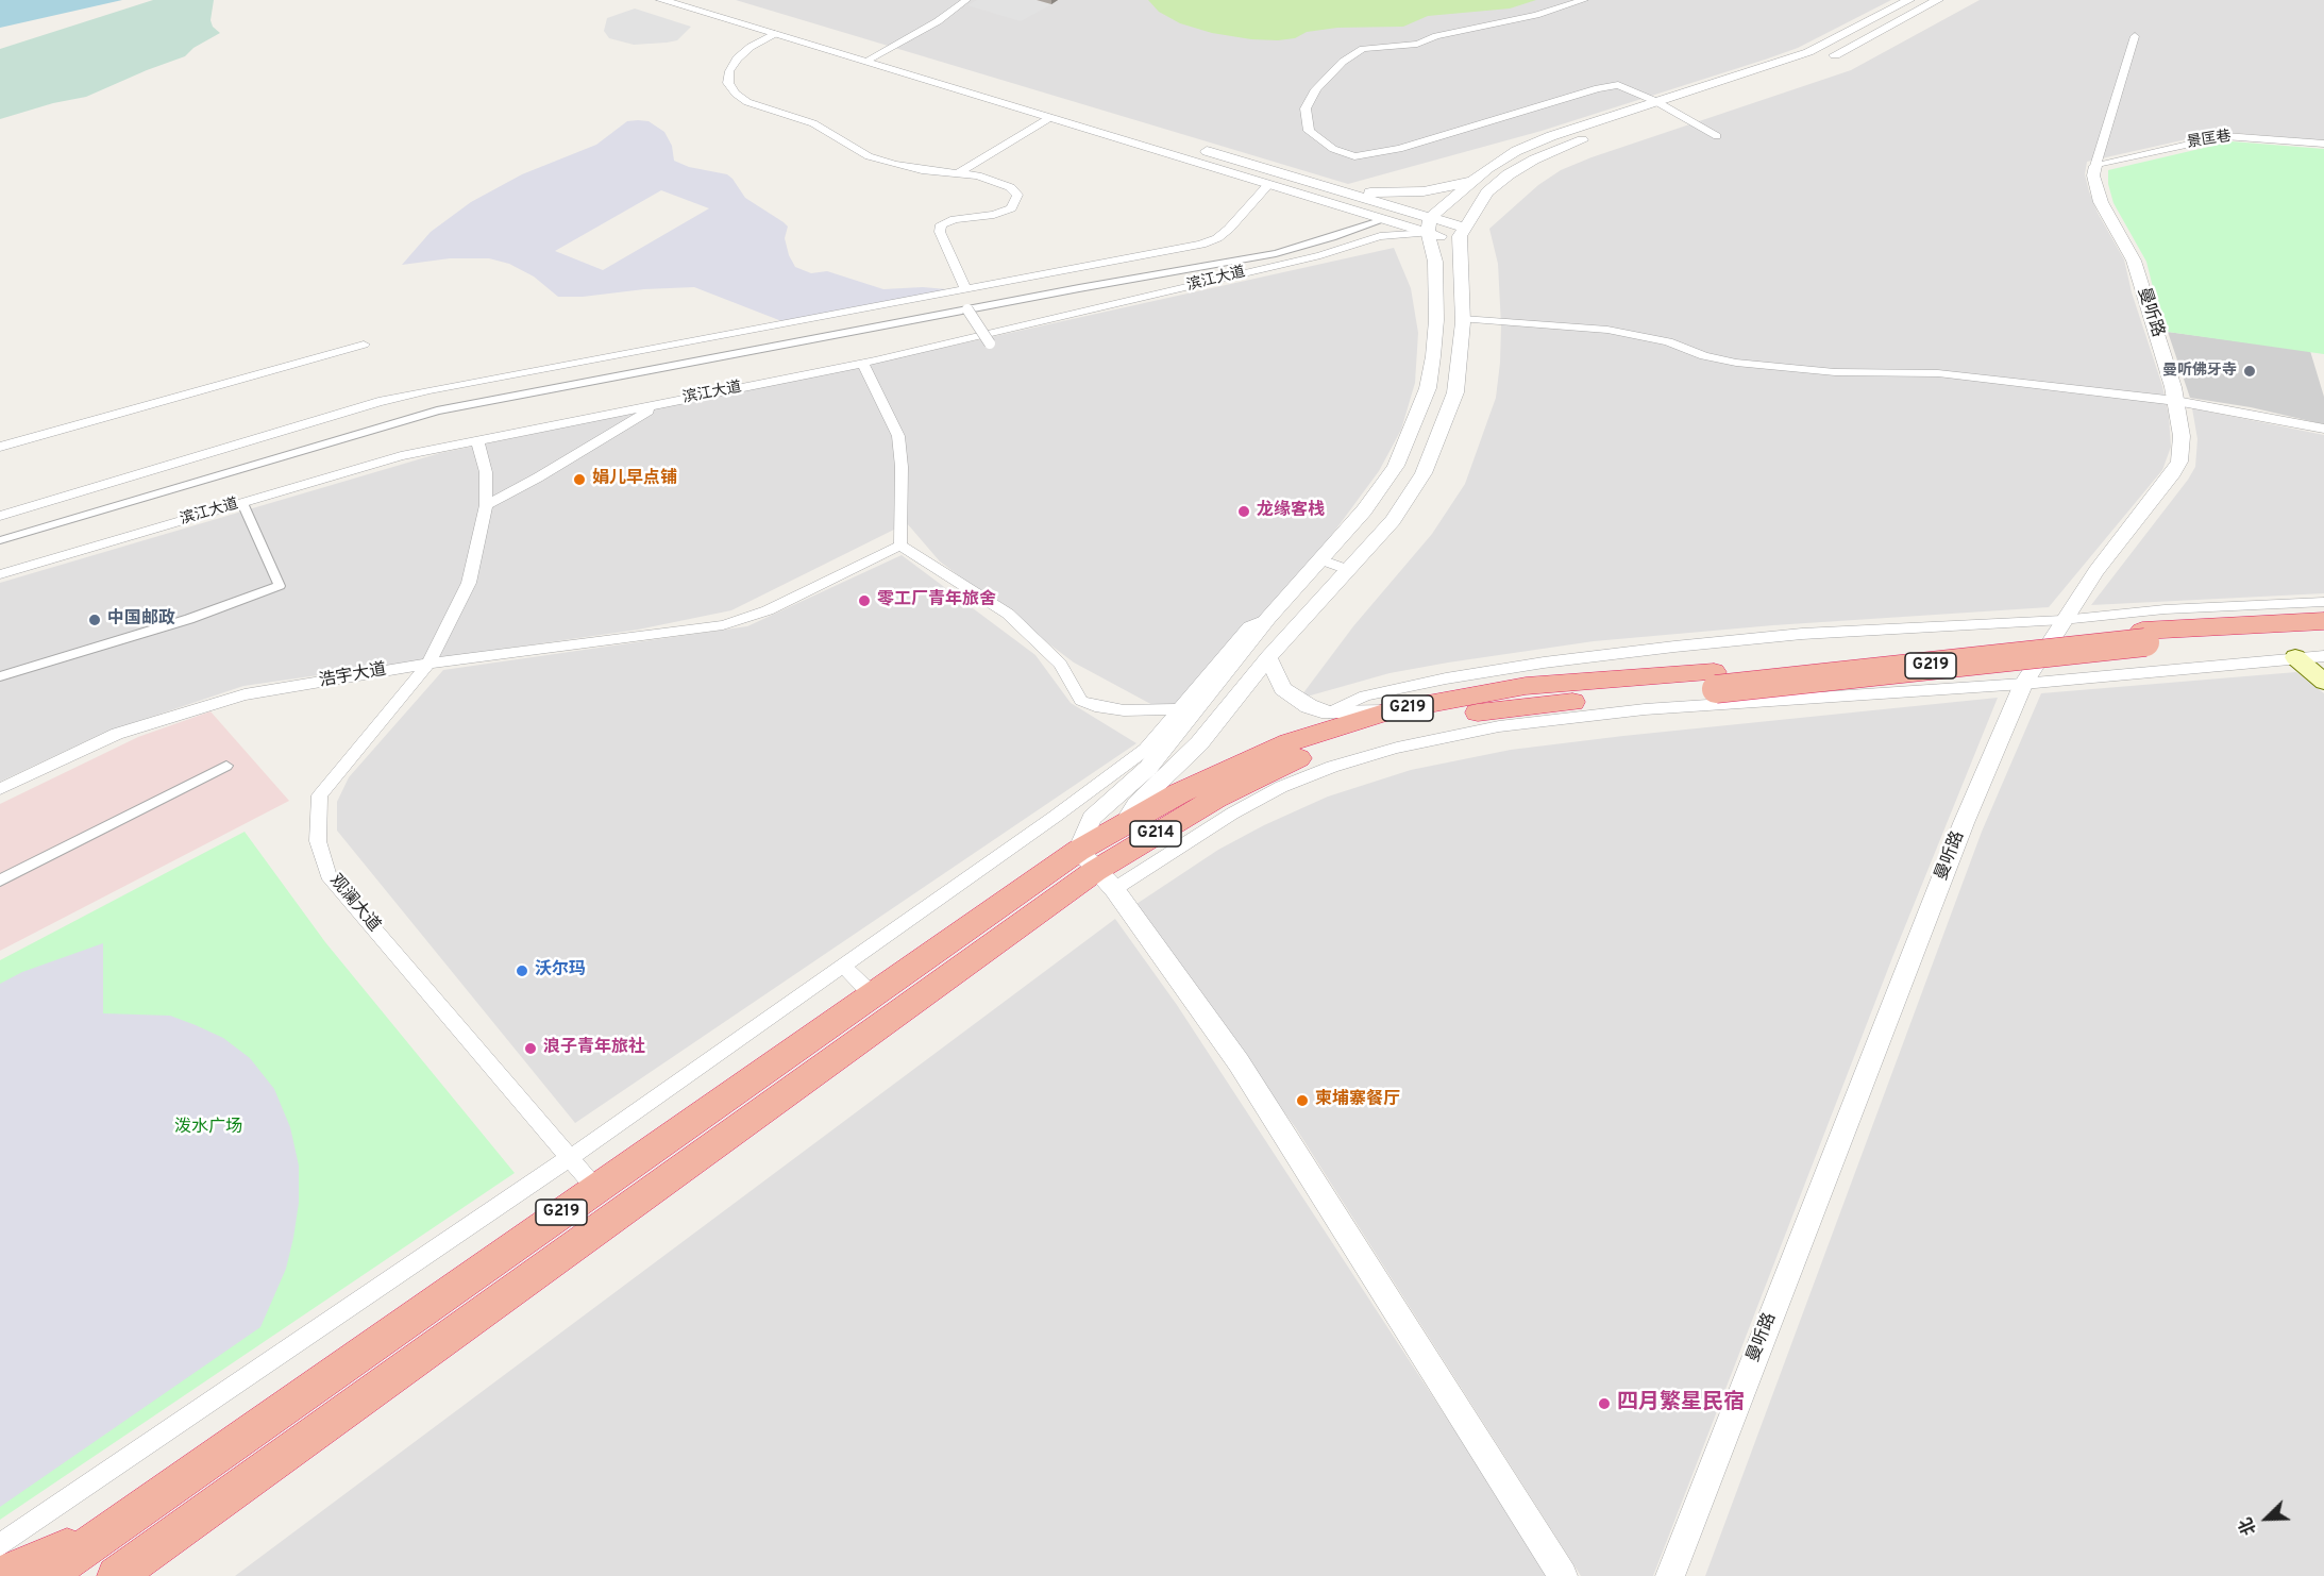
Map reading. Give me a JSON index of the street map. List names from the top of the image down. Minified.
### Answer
{"streets":{"highway":["G219","G214"],"street":["景匡巷","滨江大道","曼听路","浩宇大道","观澜大道"]},"crossings":[["景匡巷","曼听路"],["滨江大道","观澜大道"],["G219","G214"],["G219","观澜大道"],["浩宇大道","观澜大道"]],"parks":["泼水广场"],"places":["曼听佛牙寺","娟儿早点铺","龙缘客栈","零工厂青年旅舍","中国邮政","沃尔玛","浪子青年旅社","柬埔寨餐厅","四月繁星民宿"],"north":"bottom left"}
